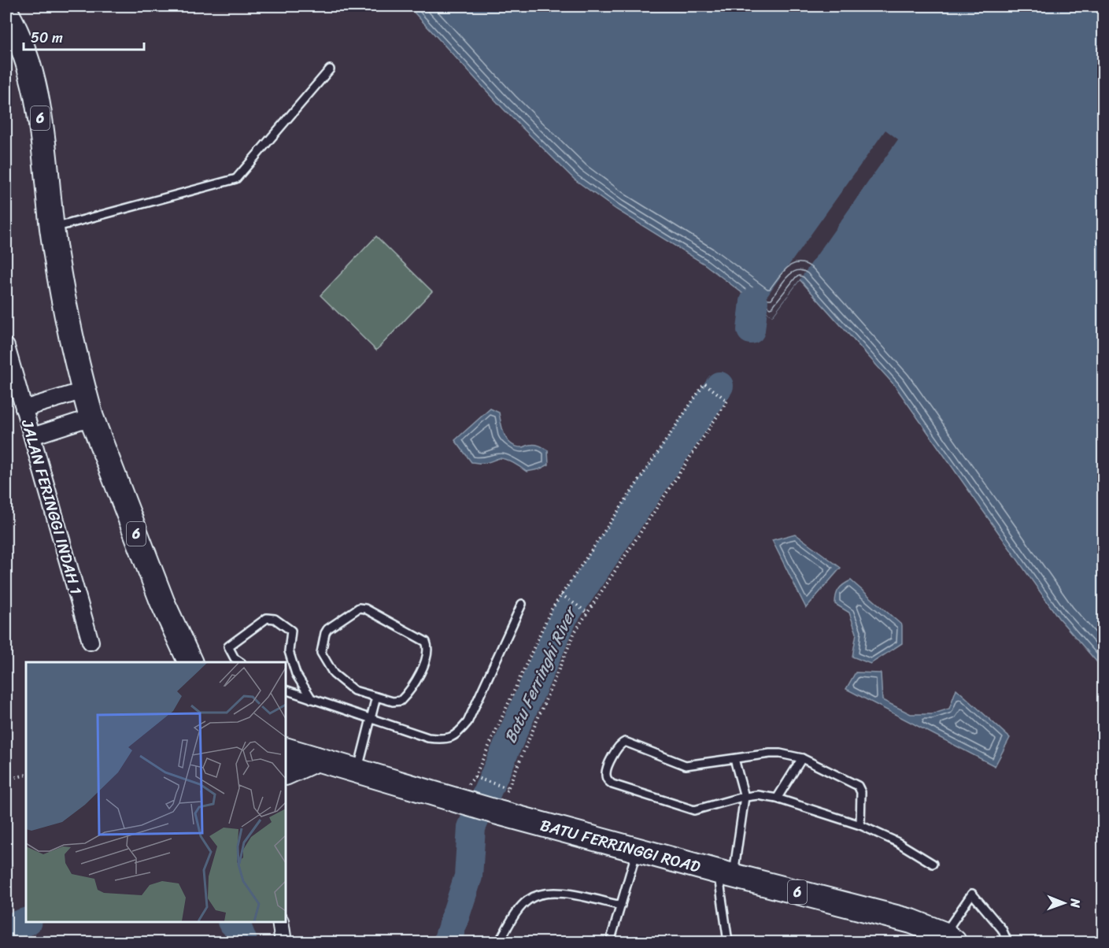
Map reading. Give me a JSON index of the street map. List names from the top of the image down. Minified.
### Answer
{"streets":{"main road":["6","BATU FERRINGGI ROAD"],"street":["JALAN FERINGGI INDAH 1"]},"water":["Batu Ferringhi River"],"scale_bar":"50 m","north":"right"}
